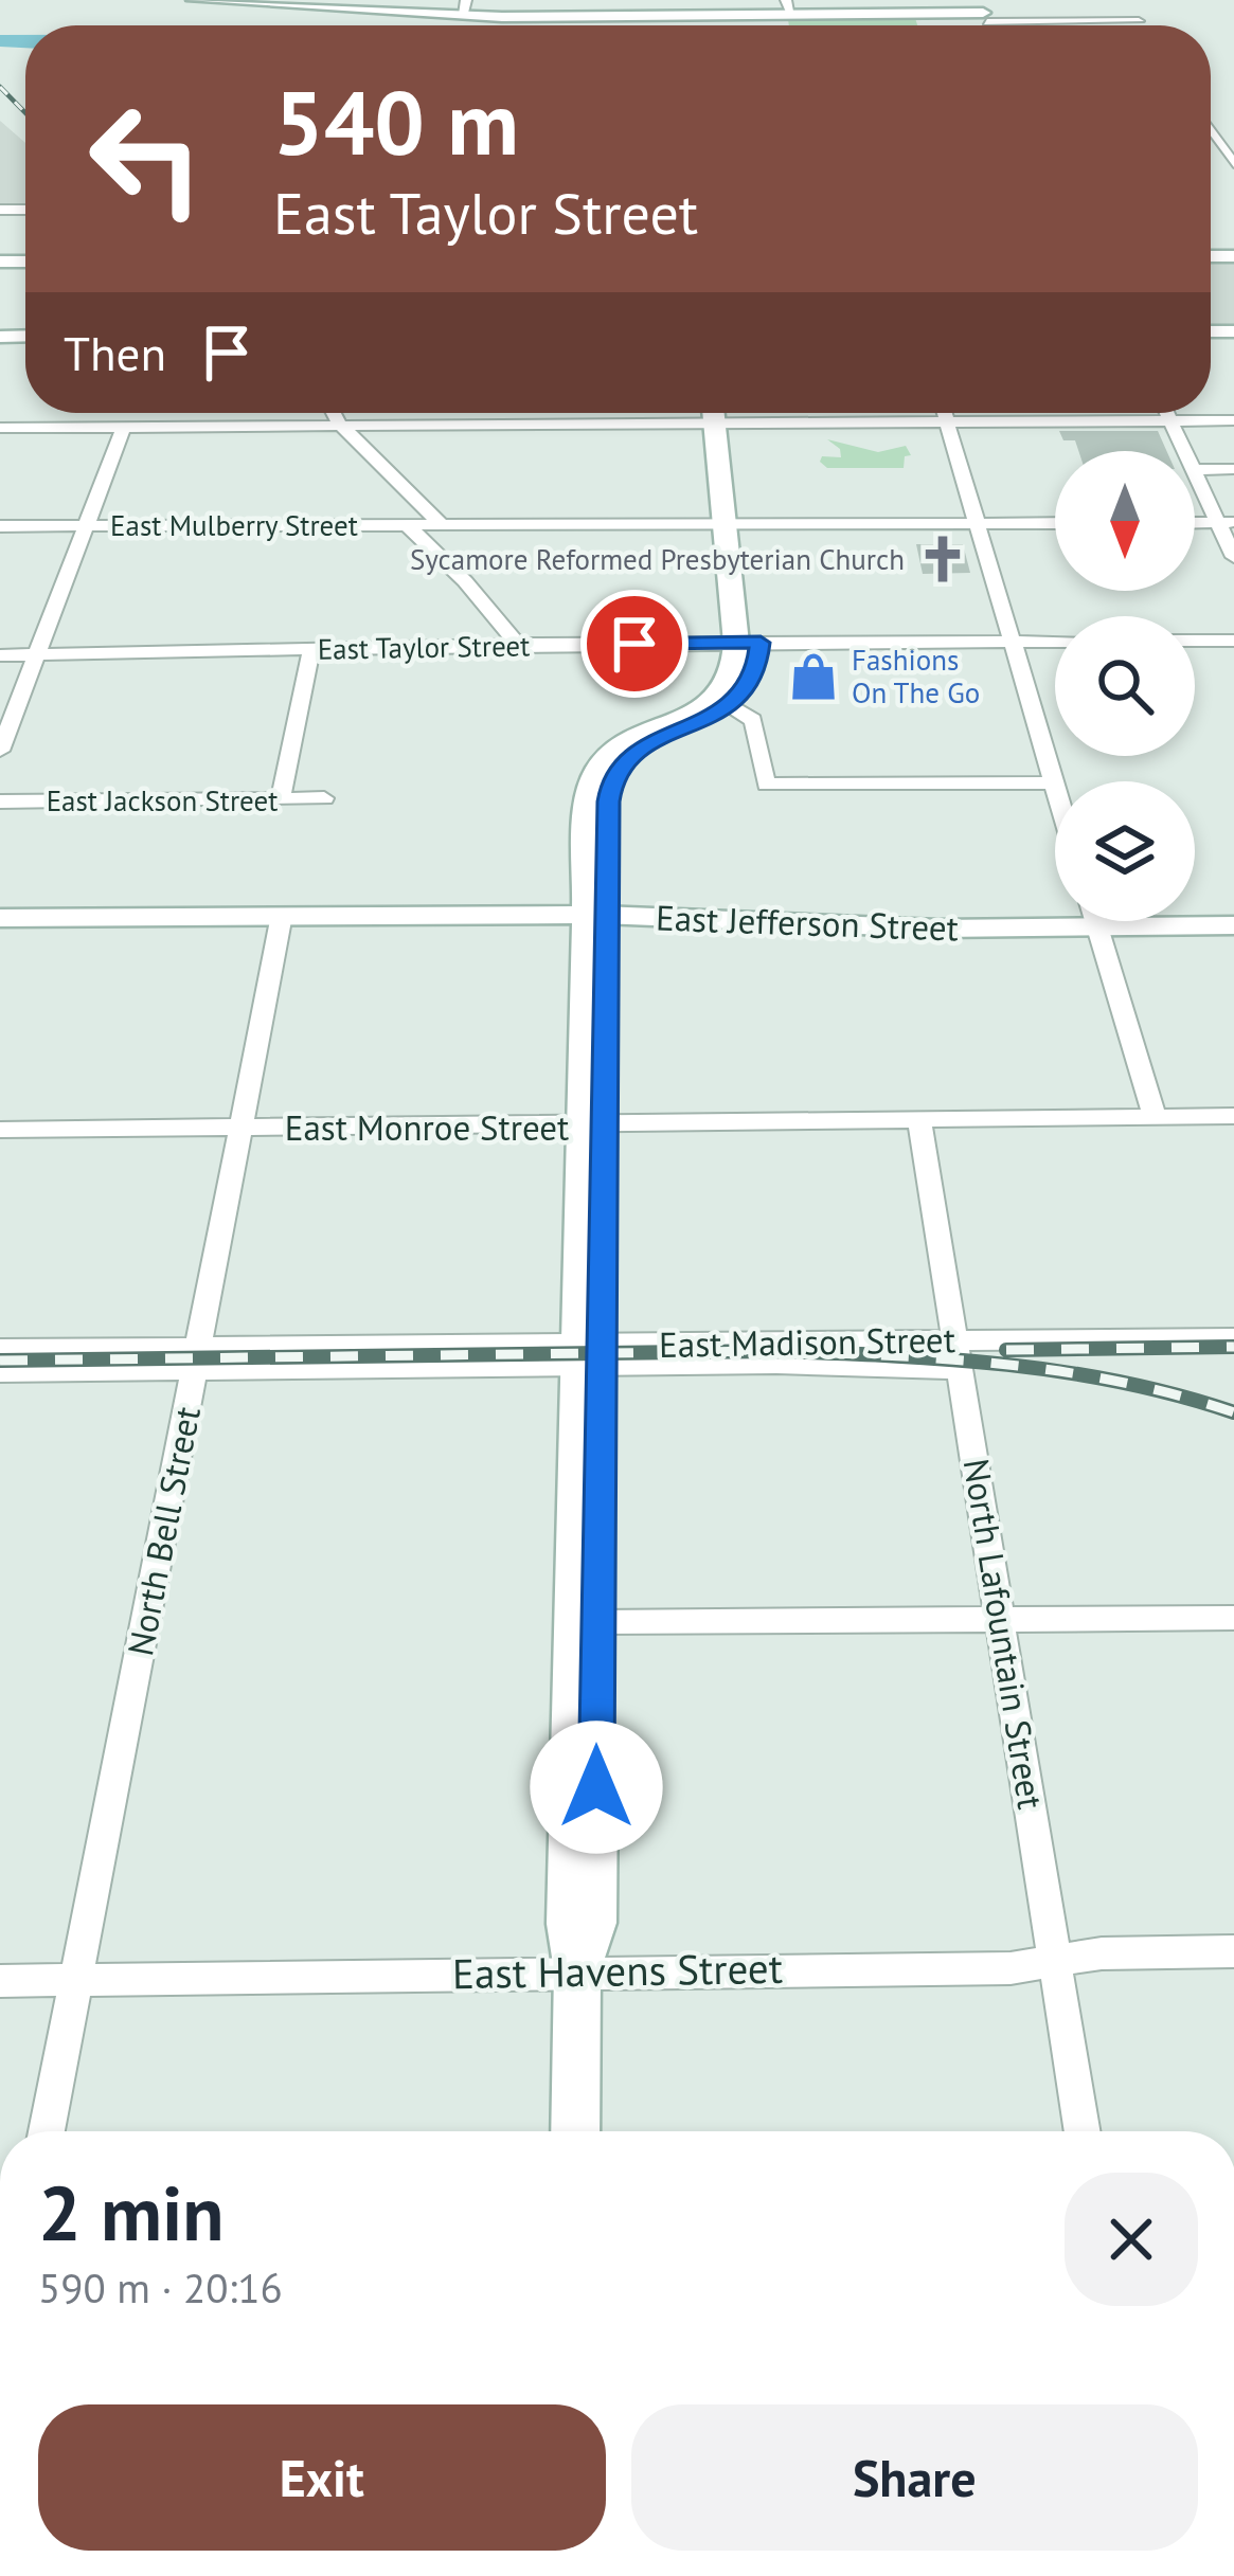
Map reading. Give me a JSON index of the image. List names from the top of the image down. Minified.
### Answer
{"streets":{"main road":["East Jefferson Street"],"street":["East Mulberry Street","East Taylor Street","East Jackson Street","East Monroe Street","East Madison Street","North Bell Street","North Lafountain Street","East Havens Street"]},"crossings":[["East Jefferson Street","North Bell Street"],["East Monroe Street","North Bell Street"],["East Monroe Street","North Lafountain Street"],["East Madison Street","North Bell Street"],["East Madison Street","North Lafountain Street"],["North Bell Street","East Havens Street"],["North Lafountain Street","East Havens Street"]],"places":{"church":["Sycamore Reformed Presbyterian Church"],"shop":["Fashions On The Go"]},"north":"bottom","page":{"turn":["540 m","East Taylor Street"],"then":"Then","heading":["2 min","590 m · 20:16"],"buttons":["Exit","Share"]}}
